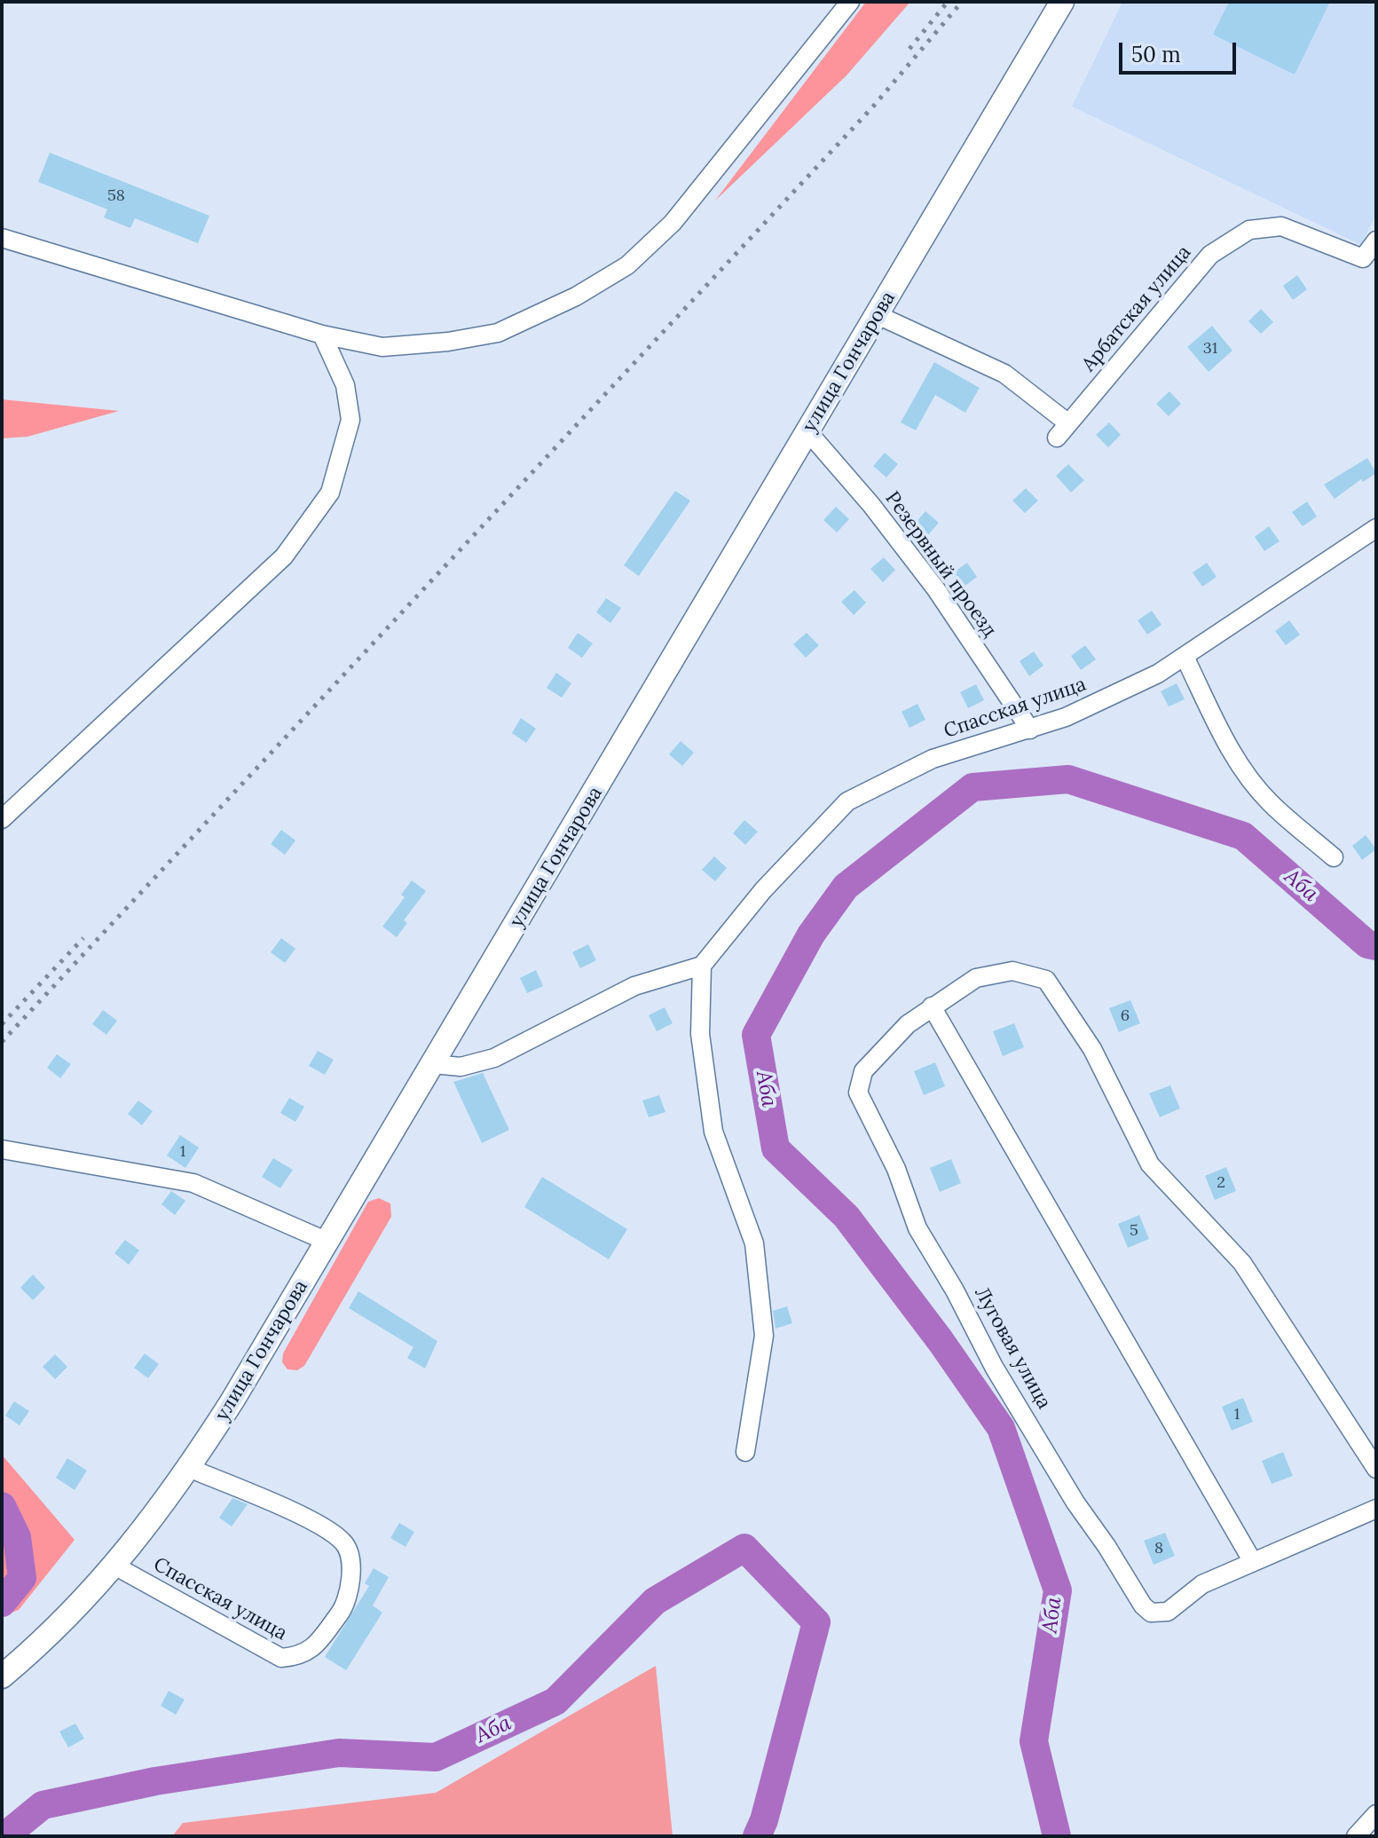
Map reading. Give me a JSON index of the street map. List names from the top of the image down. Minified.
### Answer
{"streets":{"main road":["улица Гончарова"],"street":["Арбатская улица","Резервный проезд","Спасская улица","Луговая улица"]},"crossings":[["Арбатская улица","улица Гончарова"],["улица Гончарова","Резервный проезд"],["улица Гончарова","Спасская улица"],["Резервный проезд","Спасская улица"]],"water":["Аба"],"house_numbers":["58","31","6","1","2","5","1","8"],"scale_bar":"50 m"}
